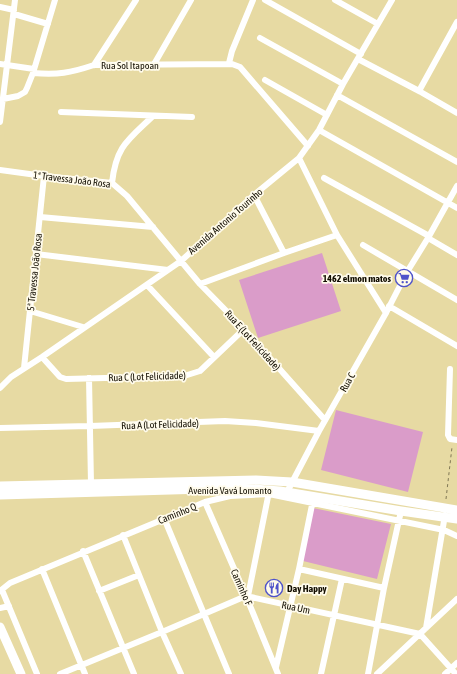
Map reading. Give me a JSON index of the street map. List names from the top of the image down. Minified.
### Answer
{"streets":{"street":["Rua Sol Itapoan","1ª Travessa João Rosa","Avenida Antonio Tourinho","5ª Travessa João Rosa","Rua E (Lot Felicidade)","Rua C (Lot Felicidade)","Rua C","Rua A (Lot Felicidade)","Avenida Vavá Lomanto","Caminho Q","Caminho F","Rua Um"]},"crossings":[["1ª Travessa João Rosa","Avenida Antonio Tourinho"],["1ª Travessa João Rosa","5ª Travessa João Rosa"],["1ª Travessa João Rosa","Rua E (Lot Felicidade)"],["Avenida Antonio Tourinho","5ª Travessa João Rosa"],["Avenida Antonio Tourinho","Rua E (Lot Felicidade)"],["Avenida Antonio Tourinho","Rua C (Lot Felicidade)"],["Rua E (Lot Felicidade)","Rua C (Lot Felicidade)"],["Rua E (Lot Felicidade)","Rua C"],["Rua C","Rua A (Lot Felicidade)"],["Rua C","Avenida Vavá Lomanto"],["Avenida Vavá Lomanto","Caminho Q"],["Caminho Q","Caminho F"],["Caminho F","Rua Um"]],"places":{"supermarket":["1462 elmon matos"],"restaurant":["Day Happy"]}}
